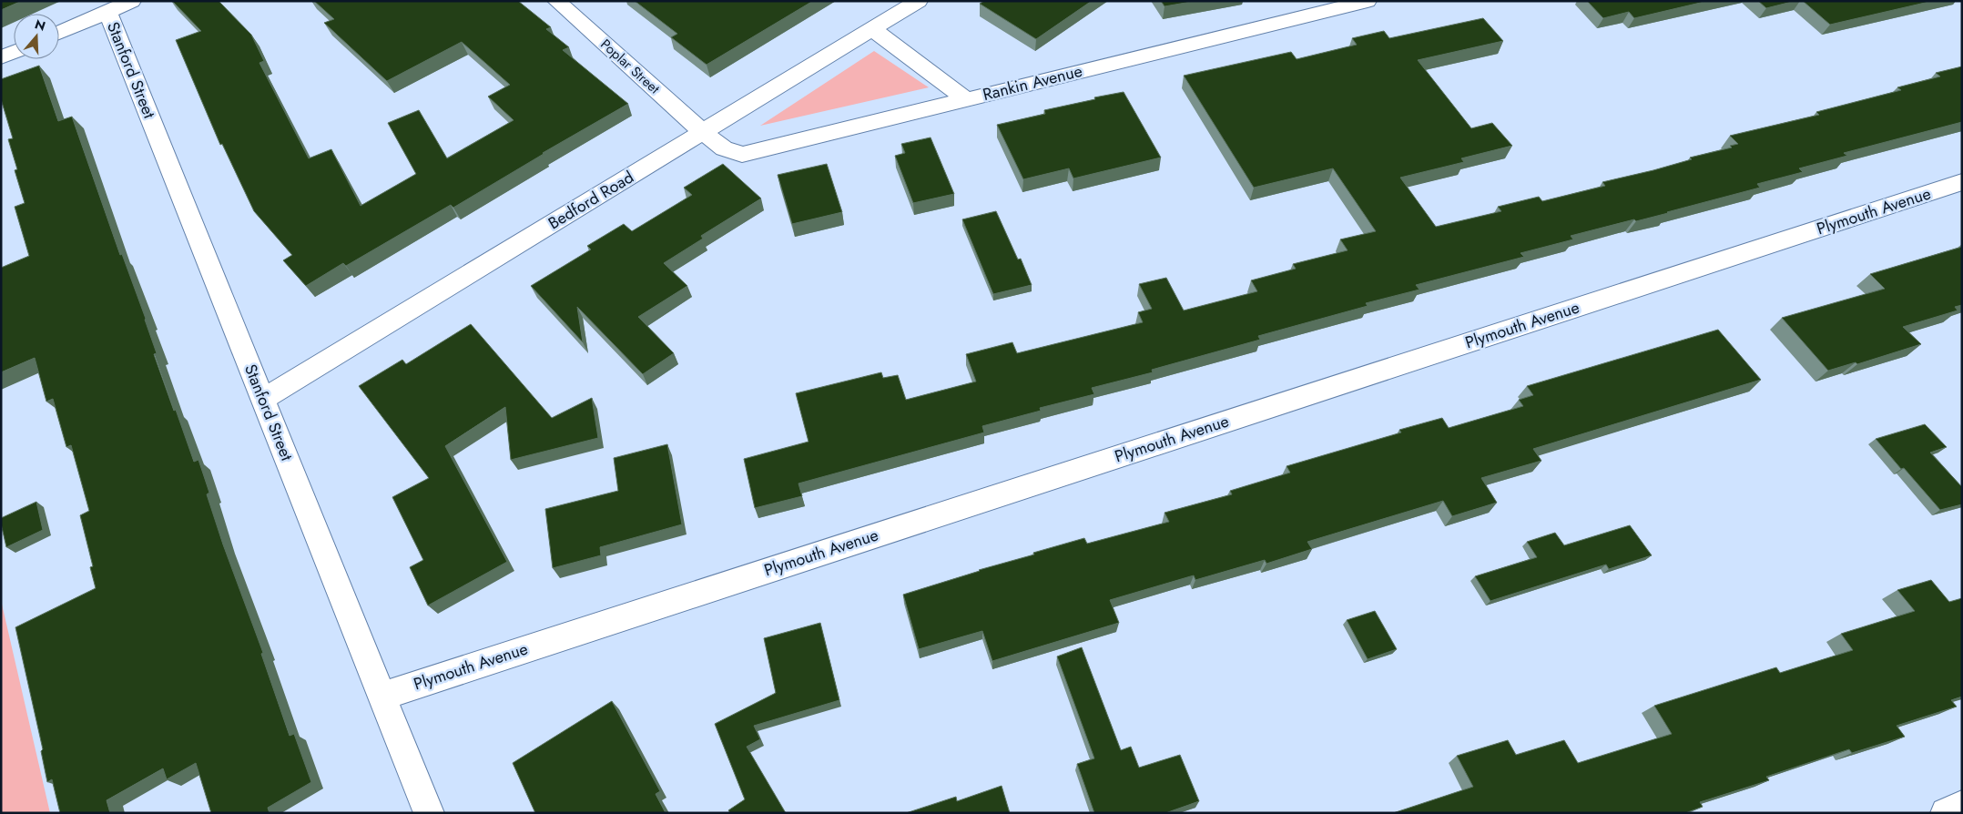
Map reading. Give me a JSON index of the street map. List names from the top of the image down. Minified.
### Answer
{"streets":{"street":["Poplar Street","Stanford Street","Rankin Avenue","Bedford Road","Plymouth Avenue"]},"crossings":[["Poplar Street","Rankin Avenue"],["Poplar Street","Bedford Road"],["Stanford Street","Bedford Road"],["Stanford Street","Plymouth Avenue"],["Rankin Avenue","Bedford Road"]],"north":"top"}
